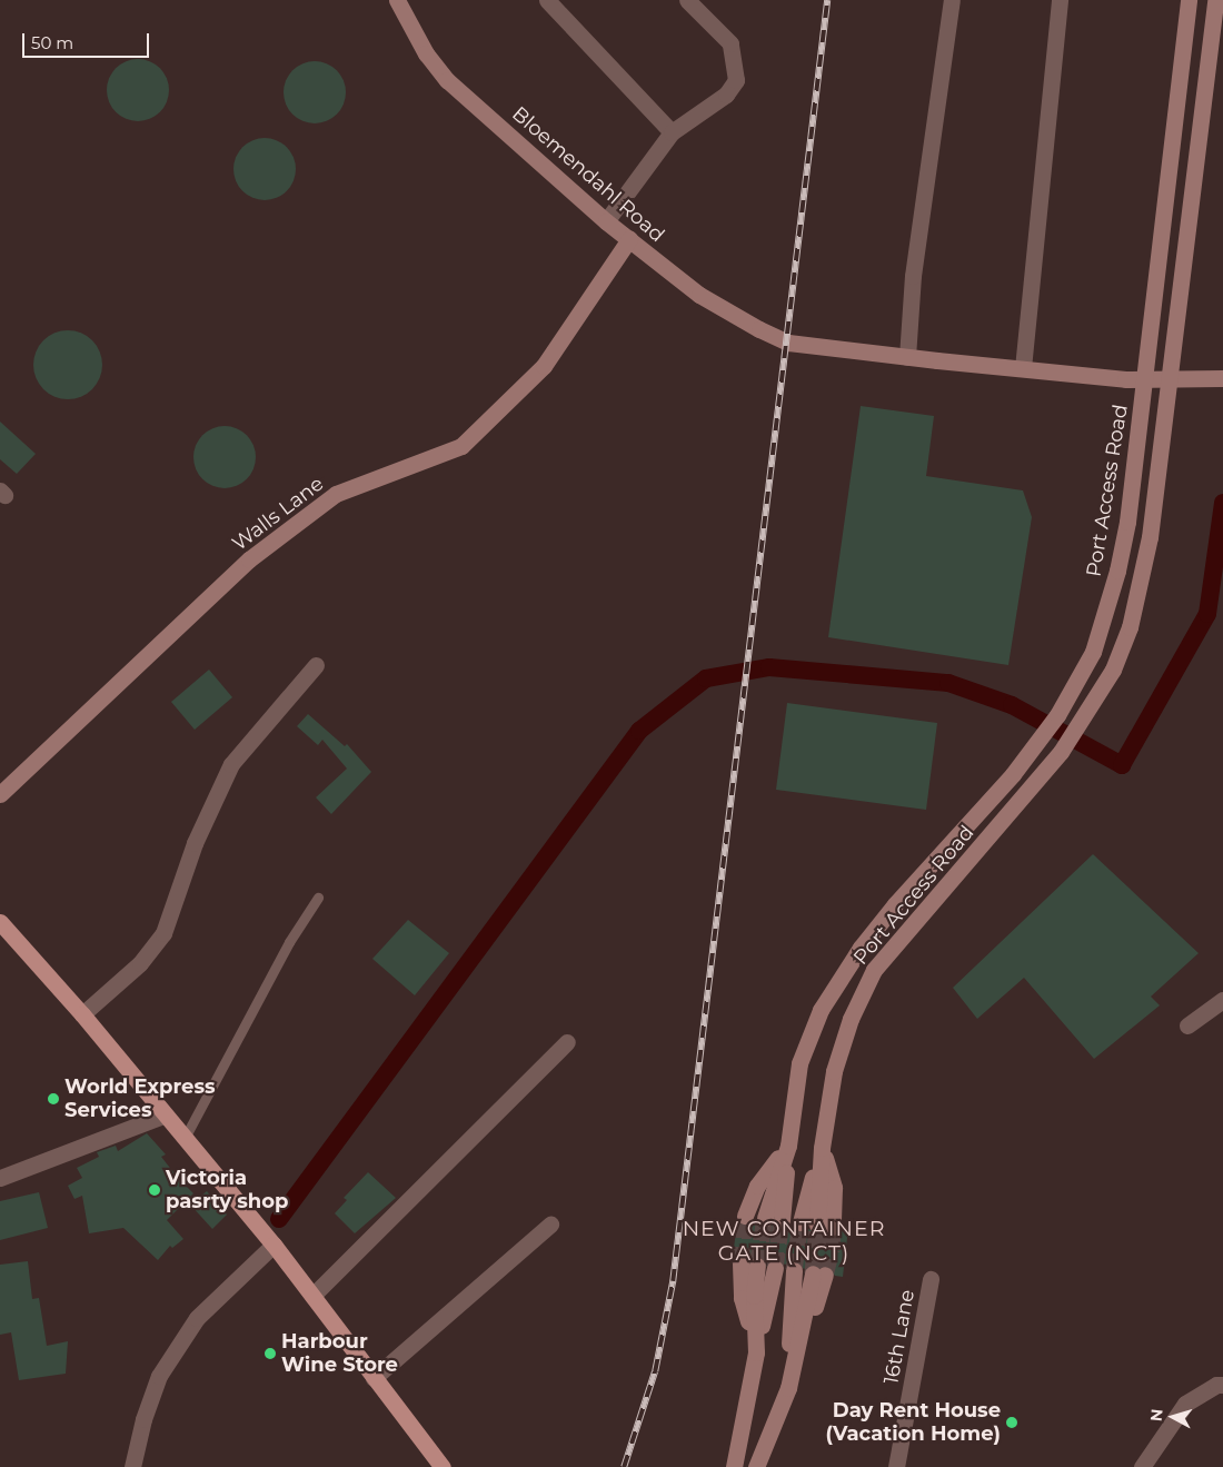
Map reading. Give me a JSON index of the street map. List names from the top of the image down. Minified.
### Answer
{"streets":{"main road":["Bloemendahl Road","Port Access Road","Walls Lane"],"street":["16th Lane"]},"crossings":[["Bloemendahl Road","Walls Lane"]],"districts":["NEW CONTAINER GATE (NCT)"],"places":["World Express Services","Victoria pasrty shop","Harbour Wine Store","Day Rent House (Vacation Home)"],"scale_bar":"50 m","north":"left"}
